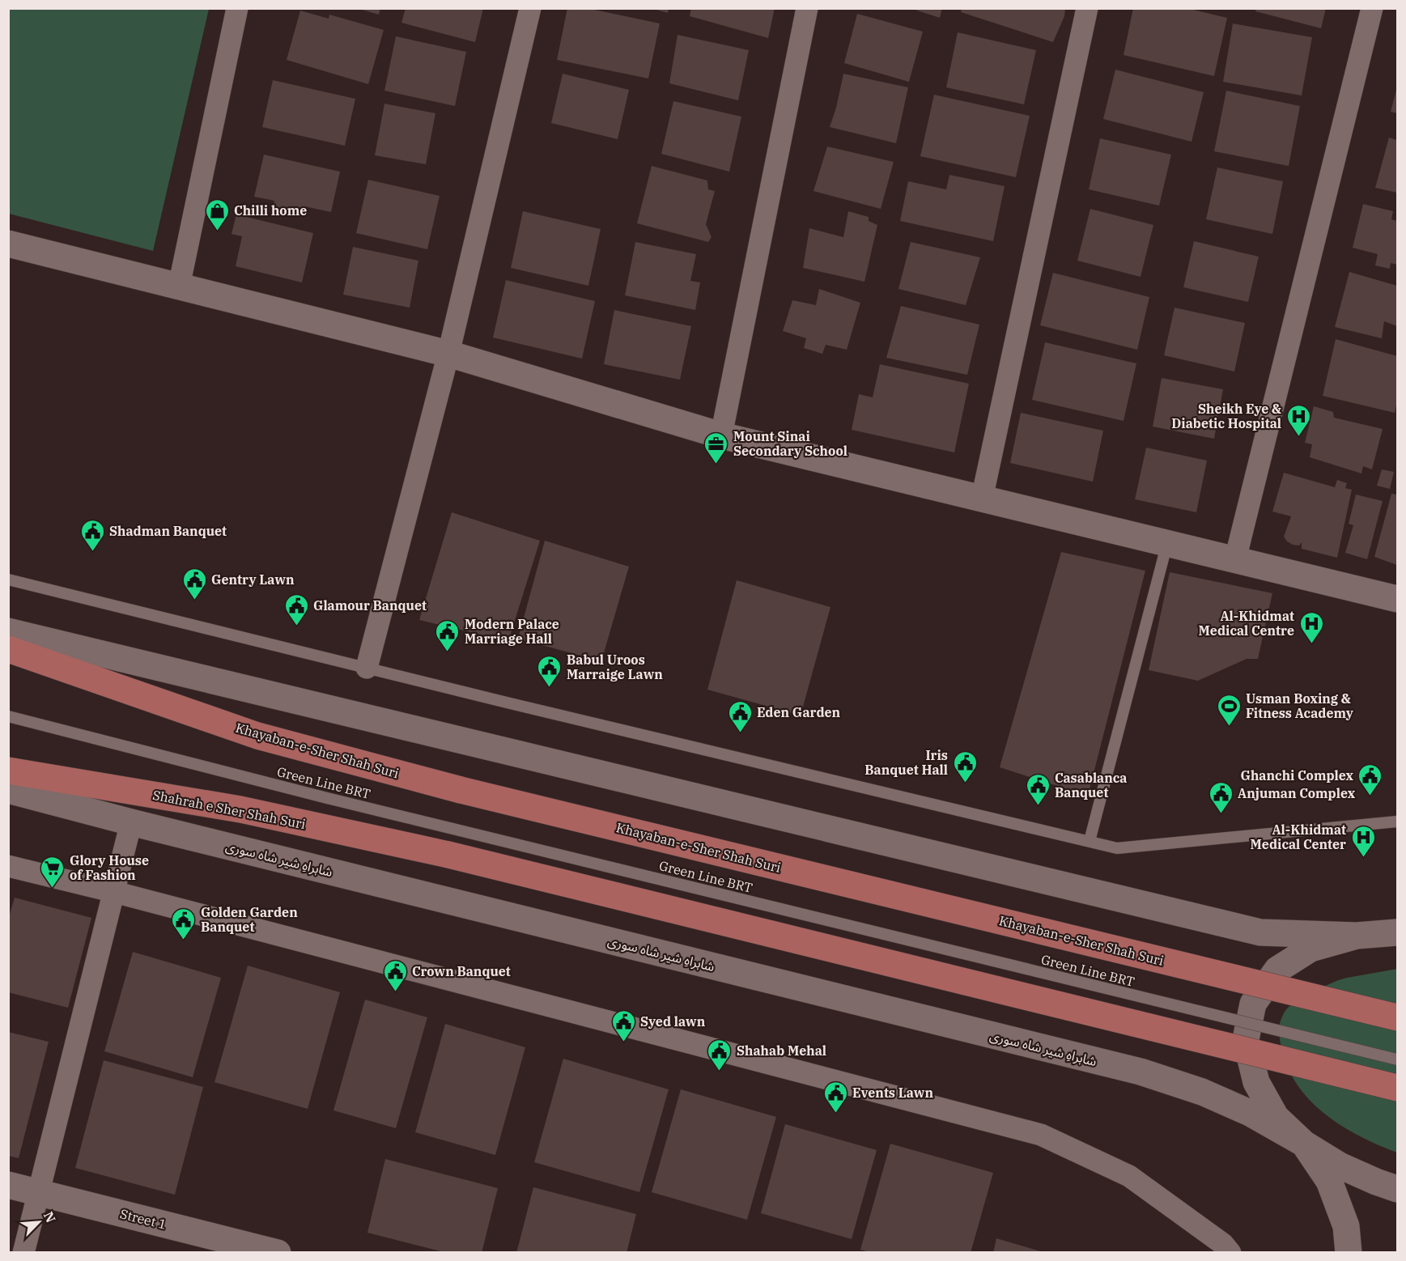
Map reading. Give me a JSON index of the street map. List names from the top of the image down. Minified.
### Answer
{"streets":{"main road":["Khayaban-e-Sher Shah Suri","Shahrah e Sher Shah Suri","شاہراہِ شیر شاہ سوری","Street 1"],"lane":["Green Line BRT"]},"places":{"shop":["Chilli home"],"hospital":["Sheikh Eye & Diabetic Hospital","Al-Khidmat Medical Centre","Al-Khidmat Medical Center"],"office":["Mount Sinai Secondary School"],"public building":["Shadman Banquet","Gentry Lawn","Glamour Banquet","Modern Palace Marriage Hall","Babul Uroos Marraige Lawn","Eden Garden","Iris Banquet Hall","Ghanchi Complex","Casablanca Banquet","Anjuman Complex","Golden Garden Banquet","Crown Banquet","Syed lawn","Shahab Mehal","Events Lawn"],"sports":["Usman Boxing & Fitness Academy"],"supermarket":["Glory House of Fashion"]},"north":"top right"}
